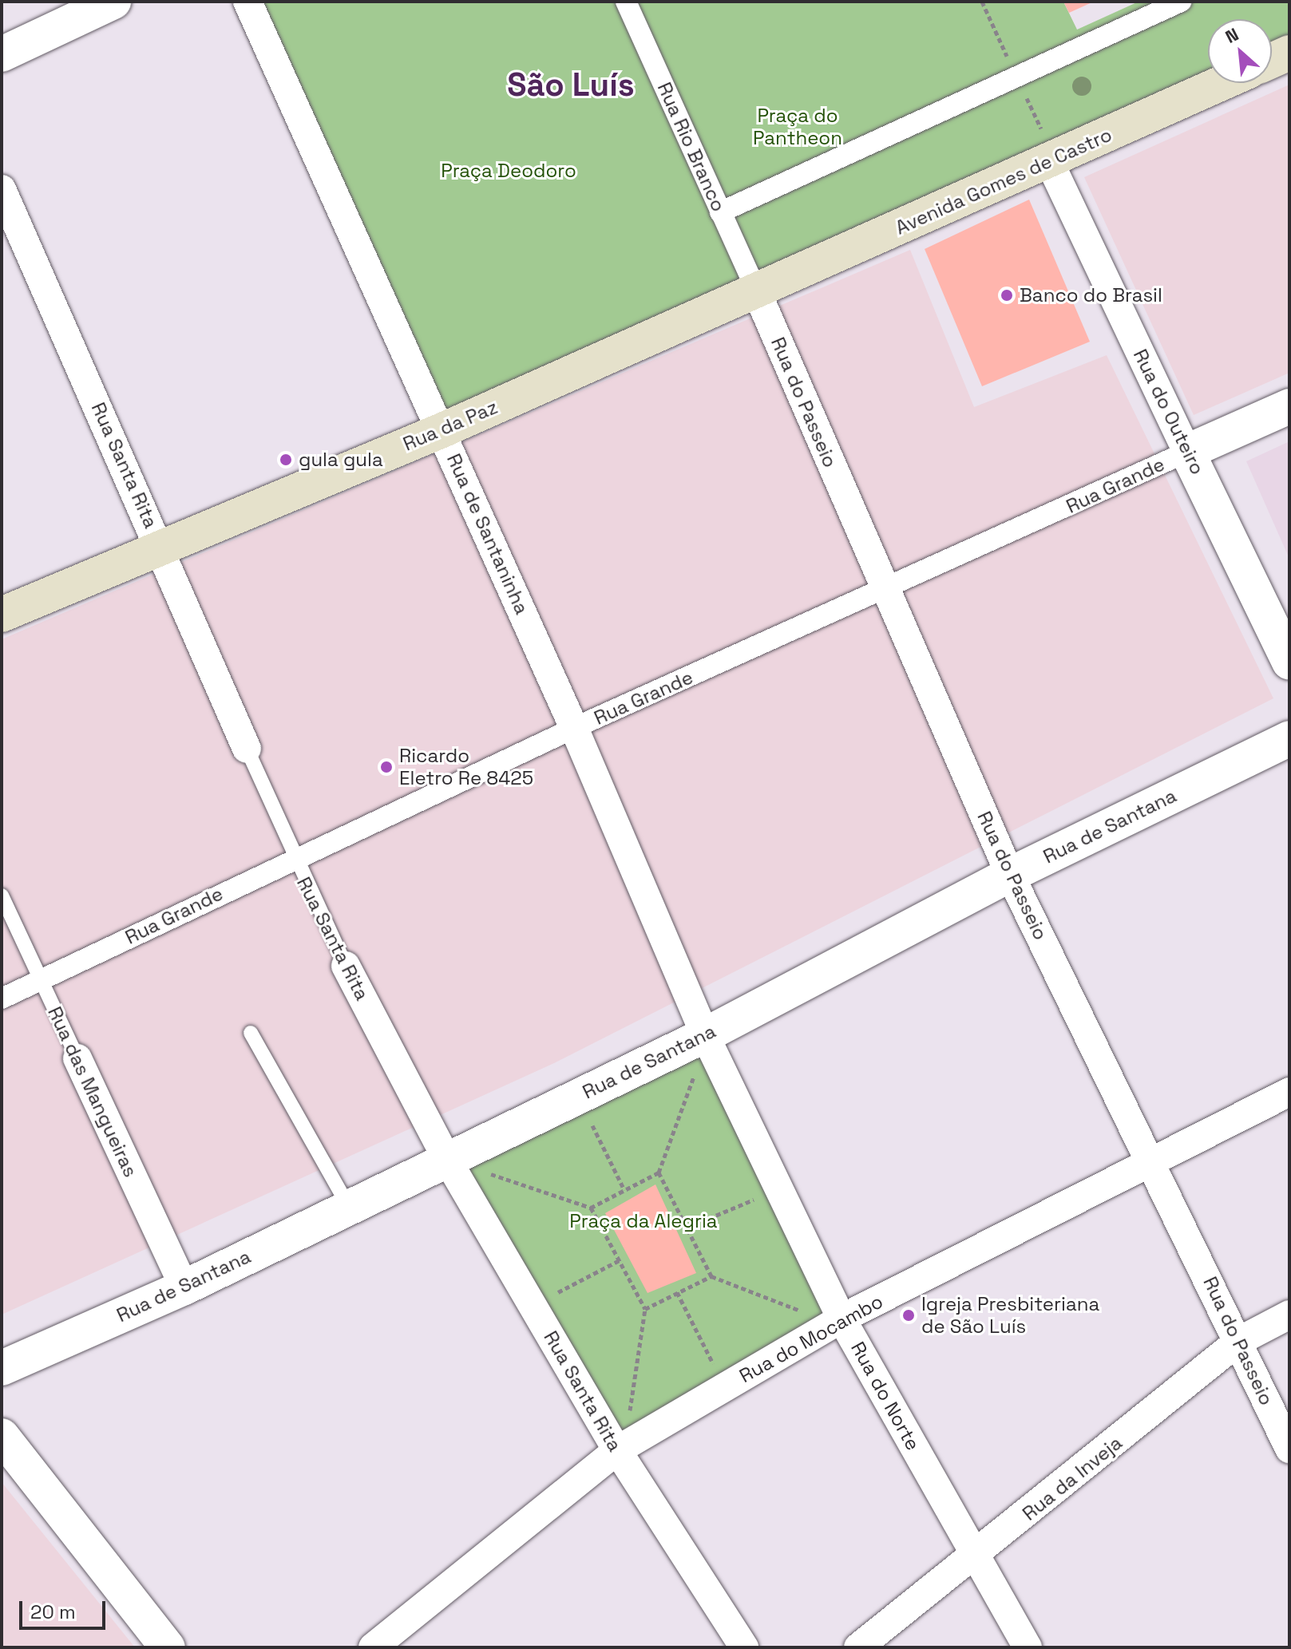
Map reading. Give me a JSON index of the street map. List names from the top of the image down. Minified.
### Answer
{"streets":{"main road":["Avenida Gomes de Castro","Rua da Paz"],"street":["Rua Rio Branco","Rua do Passeio","Rua do Outeiro","Rua Santa Rita","Rua Grande","Rua de Santaninha","Rua de Santana","Rua das Mangueiras","Rua do Mocambo","Rua do Norte","Rua da Inveja"]},"crossings":[["Rua Rio Branco","Avenida Gomes de Castro"],["Rua Rio Branco","Rua do Passeio"],["Rua Rio Branco","Rua da Paz"],["Avenida Gomes de Castro","Rua do Passeio"],["Avenida Gomes de Castro","Rua do Outeiro"],["Avenida Gomes de Castro","Rua da Paz"],["Rua do Passeio","Rua da Paz"],["Rua do Passeio","Rua Grande"],["Rua do Passeio","Rua de Santana"],["Rua do Passeio","Rua do Mocambo"],["Rua do Passeio","Rua da Inveja"],["Rua do Outeiro","Rua Grande"],["Rua da Paz","Rua Santa Rita"],["Rua da Paz","Rua de Santaninha"],["Rua Santa Rita","Rua Grande"],["Rua Santa Rita","Rua de Santana"],["Rua Santa Rita","Rua do Mocambo"],["Rua Grande","Rua de Santaninha"],["Rua Grande","Rua das Mangueiras"],["Rua de Santaninha","Rua de Santana"],["Rua de Santaninha","Rua do Norte"],["Rua de Santana","Rua das Mangueiras"],["Rua de Santana","Rua do Norte"],["Rua do Mocambo","Rua do Norte"],["Rua do Norte","Rua da Inveja"]],"districts":["São Luís"],"parks":["Praça do Pantheon","Praça Deodoro","Praça da Alegria"],"places":["Banco do Brasil","gula gula","Ricardo Eletro Re 8425","Igreja Presbiteriana de São Luís"],"scale_bar":"20 m","north":"top left"}
